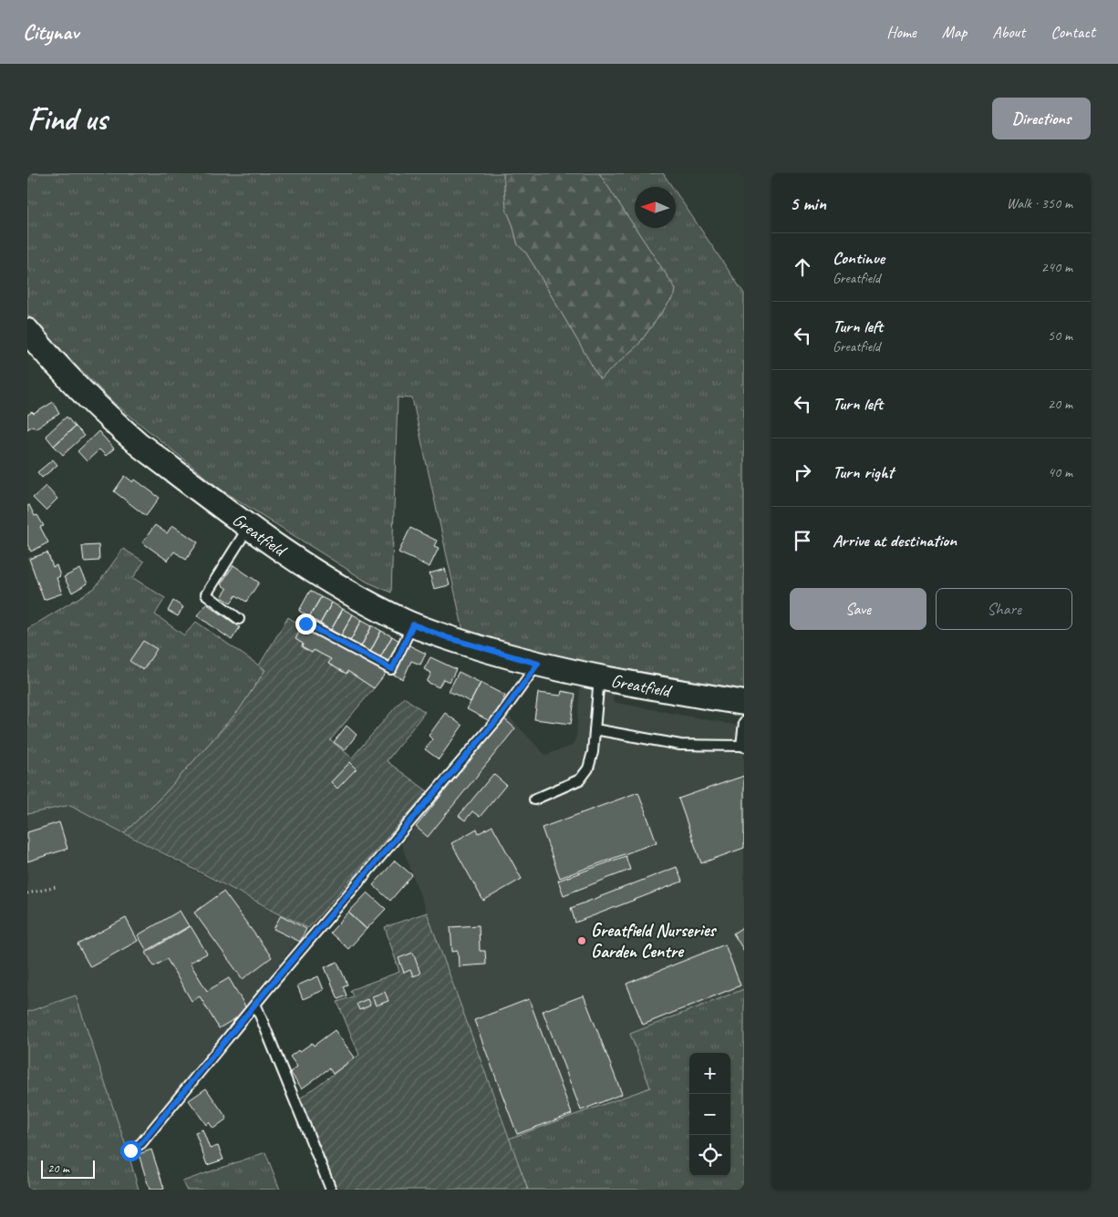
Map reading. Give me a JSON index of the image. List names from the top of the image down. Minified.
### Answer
{"streets":{"street":["Greatfield"]},"places":["Greatfield Nurseries Garden Centre"],"scale_bar":"20 m","north":"left","page":{"header":"Citynav","nav":["Home","Map","About","Contact"],"buttons":["Directions",["Save","Share"]],"title":"Find us","heading":["5 min","Walk · 350 m"],"list":[["Continue","Greatfield","240 m"],["Turn left","Greatfield","50 m"],["Turn left","20 m"],["Turn right","40 m"],"Arrive at destination"],"map_buttons":["+","−"],"scale":"20 m"}}
